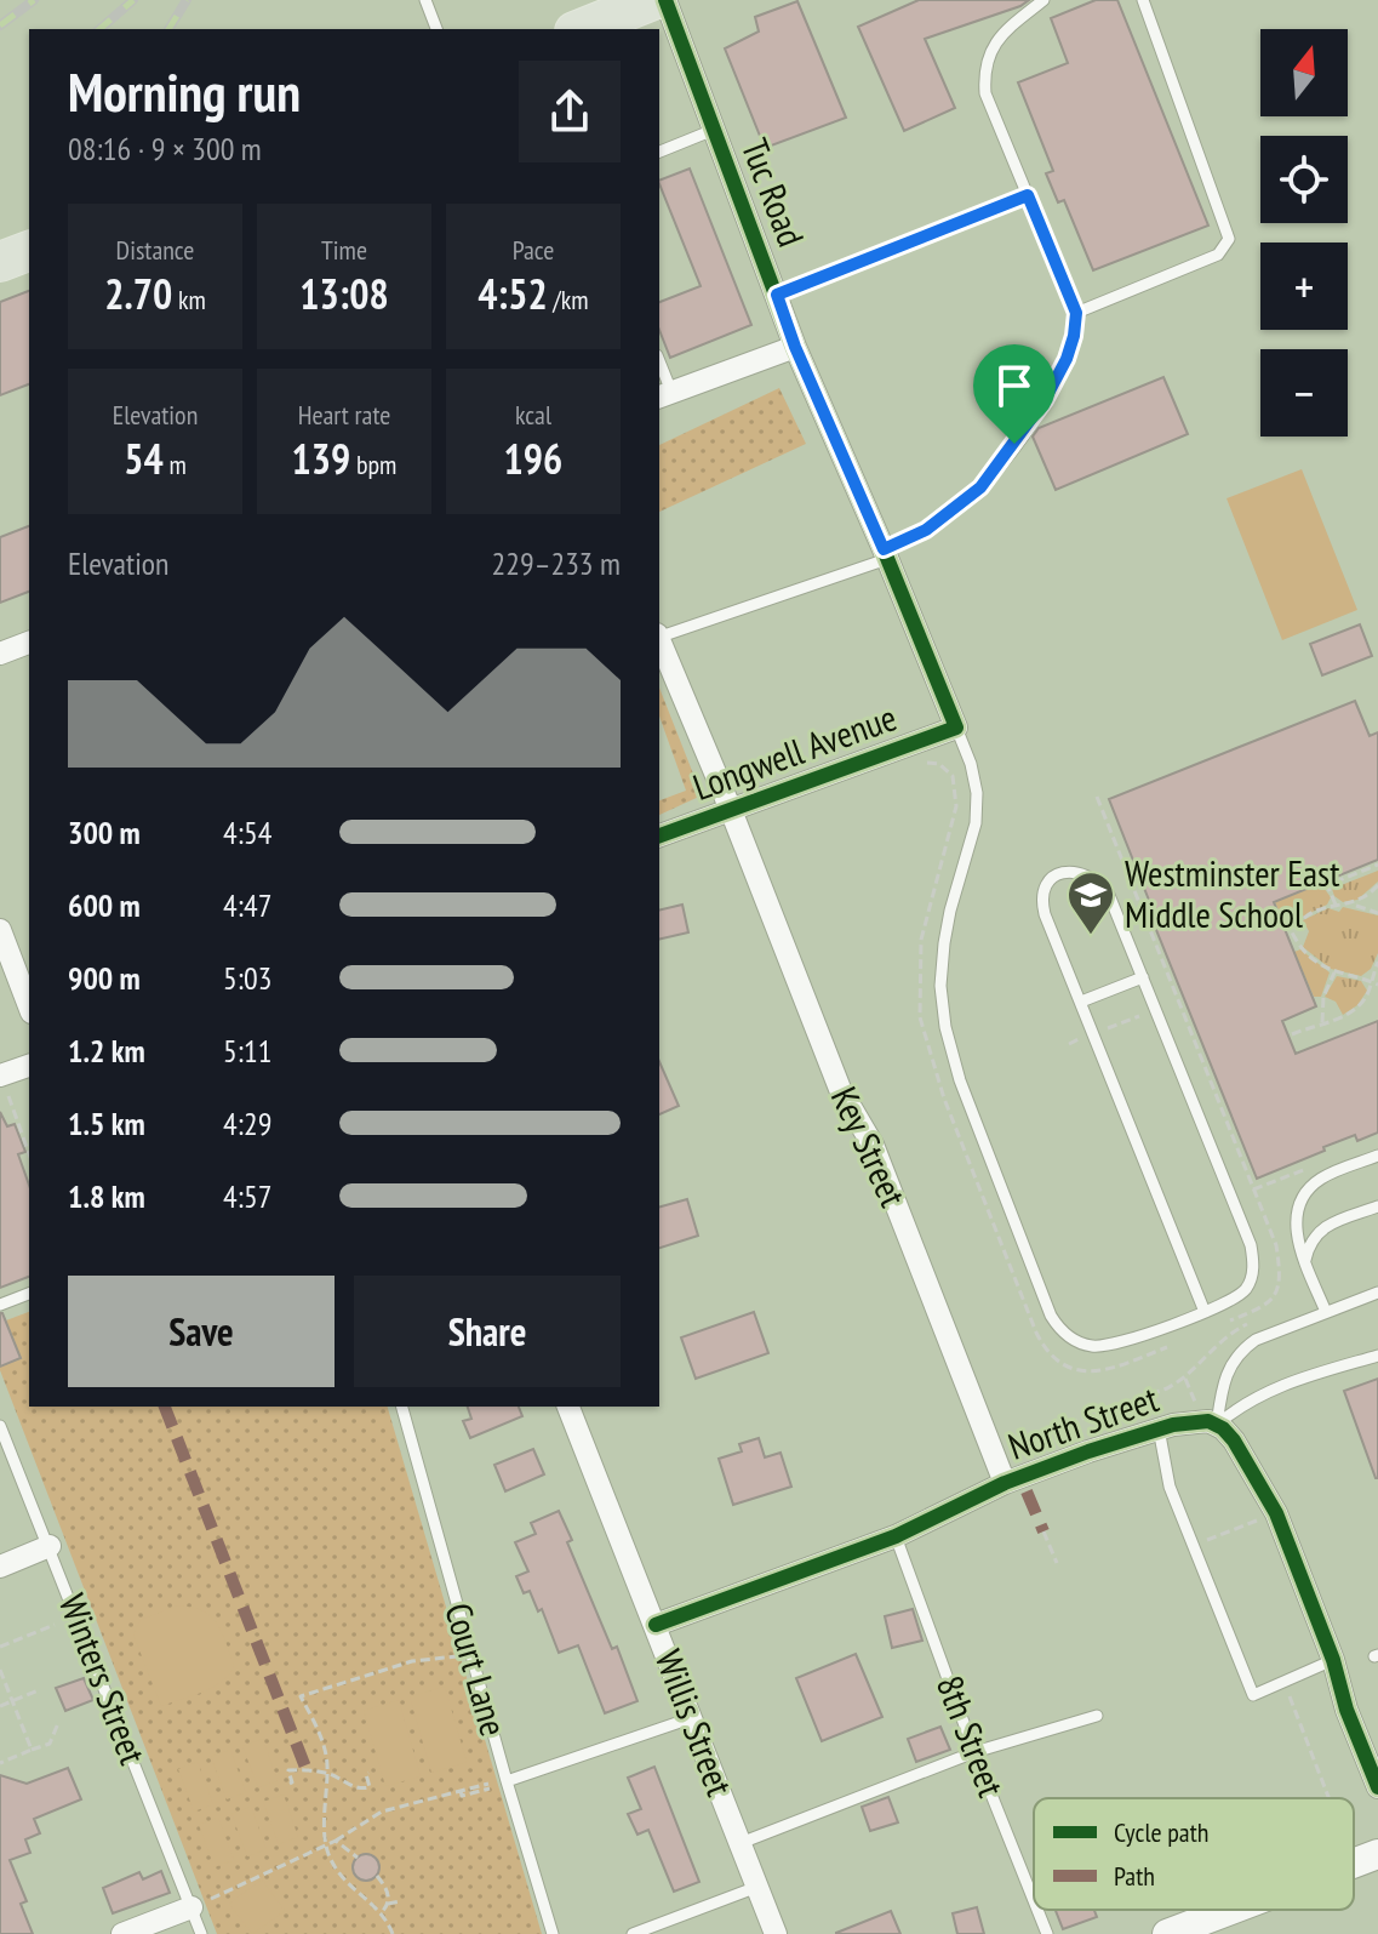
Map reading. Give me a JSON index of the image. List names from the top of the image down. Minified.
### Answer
{"streets":{"street":["Tuc Road","Longwell Avenue","Key Street","North Street","Willis Street"],"lane":["Court Lane","Winters Street","8th Street"]},"crossings":[["Tuc Road","Longwell Avenue"],["Longwell Avenue","Key Street"],["Key Street","North Street"],["North Street","Willis Street"],["North Street","8th Street"]],"places":{"school or university":["Westminster East Middle School"]},"legend":["Cycle path","Path"],"north":"top","page":{"map_buttons":["+","−"],"heading":["Morning run","08:16 · 9 × 300 m"],"stats":[["Distance","2.70 km"],["Time","13:08"],["Pace","4:52 /km"],["Elevation","54 m"],["Heart rate","139 bpm"],["kcal","196"]],"chart":["Elevation","229–233 m"],"list":[{"name":"300 m","note":"4:54"},{"name":"600 m","note":"4:47"},{"name":"900 m","note":"5:03"},{"name":"1.2 km","note":"5:11"},{"name":"1.5 km","note":"4:29"},{"name":"1.8 km","note":"4:57"}],"buttons":["Save","Share"]}}
